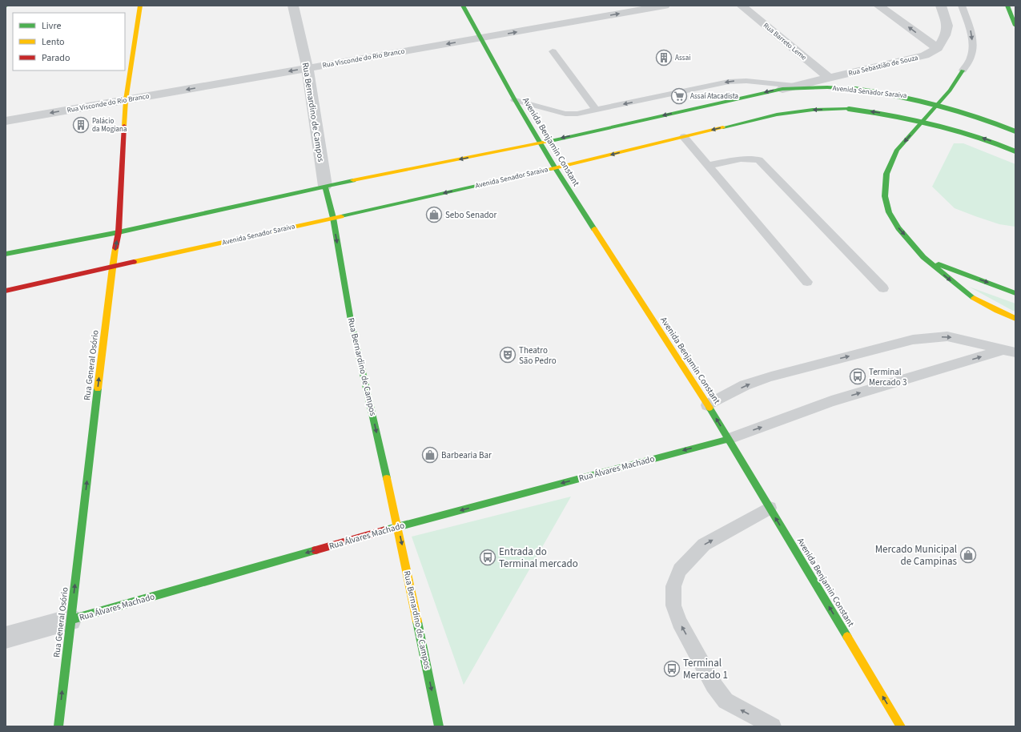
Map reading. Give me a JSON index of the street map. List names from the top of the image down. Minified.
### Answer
{"streets":{"main road":["Avenida Senador Saraiva","Rua Bernardino de Campos","Avenida Benjamin Constant","Rua General Osório","Rua Álvares Machado"],"street":["Rua Barreto Leme","Rua Visconde do Rio Branco","Rua Sebastião de Souza"]},"crossings":[["Rua Barreto Leme","Rua Sebastião de Souza"],["Rua Visconde do Rio Branco","Rua Bernardino de Campos"],["Rua Visconde do Rio Branco","Avenida Benjamin Constant"],["Rua Visconde do Rio Branco","Rua General Osório"],["Rua Sebastião de Souza","Avenida Senador Saraiva"],["Avenida Senador Saraiva","Rua Bernardino de Campos"],["Avenida Senador Saraiva","Avenida Benjamin Constant"],["Avenida Senador Saraiva","Rua General Osório"],["Rua Bernardino de Campos","Rua Álvares Machado"],["Avenida Benjamin Constant","Rua Álvares Machado"],["Rua General Osório","Rua Álvares Machado"]],"one_way":["Avenida Senador Saraiva","Rua Bernardino de Campos","Rua General Osório","Rua Álvares Machado"],"places":{"building":["Assai","Palácio da Mogiana"],"supermarket":["Assaí Atacadista"],"shop":["Sebo Senador","Barbearia Bar","Mercado Municipal de Campinas"],"theatre":["Theatro São Pedro"],"bus stop":["Terminal Mercado 3","Entrada do Terminal mercado","Terminal Mercado 1"]},"legend":["Livre","Lento","Parado"]}
